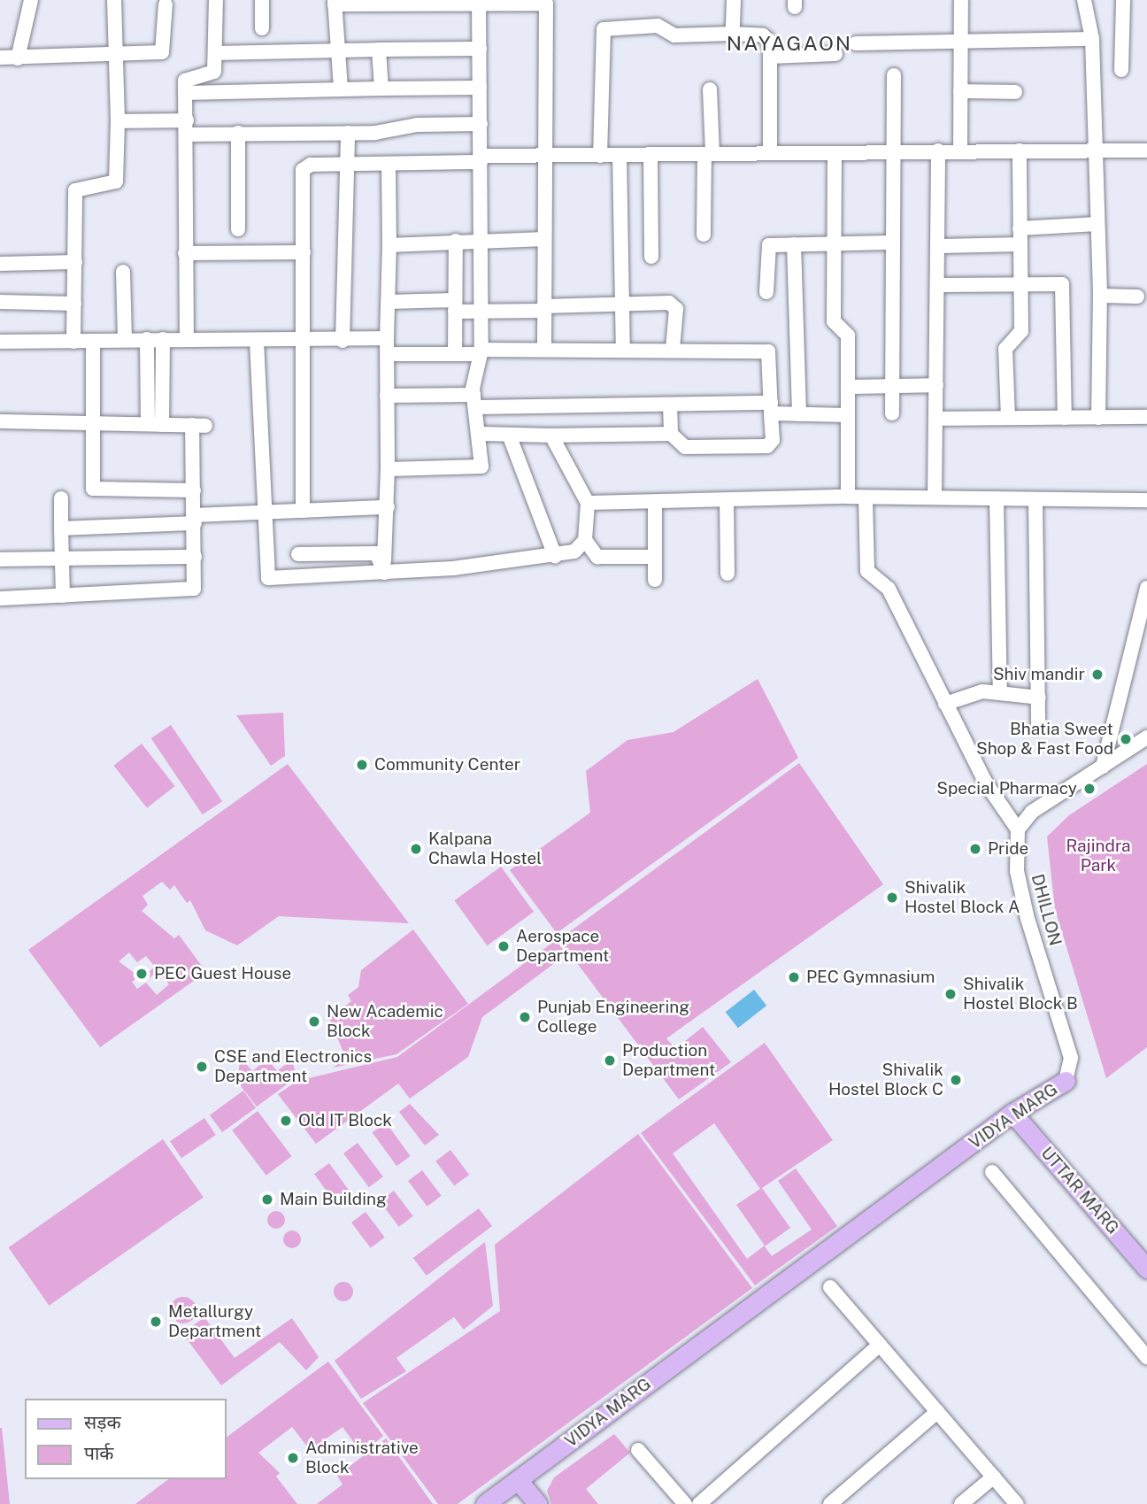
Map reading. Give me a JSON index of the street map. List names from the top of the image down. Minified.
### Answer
{"streets":{"main road":["VIDYA MARG","UTTAR MARG"],"street":["DHILLON"]},"crossings":[["DHILLON","VIDYA MARG"],["VIDYA MARG","UTTAR MARG"]],"districts":["NAYAGAON"],"parks":["Rajindra Park"],"places":["Shiv mandir","Bhatia Sweet Shop & Fast Food","Community Center","Special Pharmacy","Kalpana Chawla Hostel","Pride","Shivalik Hostel Block A","Aerospace Department","PEC Guest House","PEC Gymnasium","Shivalik Hostel Block B","Punjab Engineering College","New Academic Block","Production Department","CSE and Electronics Department","Shivalik Hostel Block C","Old IT Block","Main Building","Metallurgy Department","Administrative Block"],"legend":["सड़क","पार्क"]}
